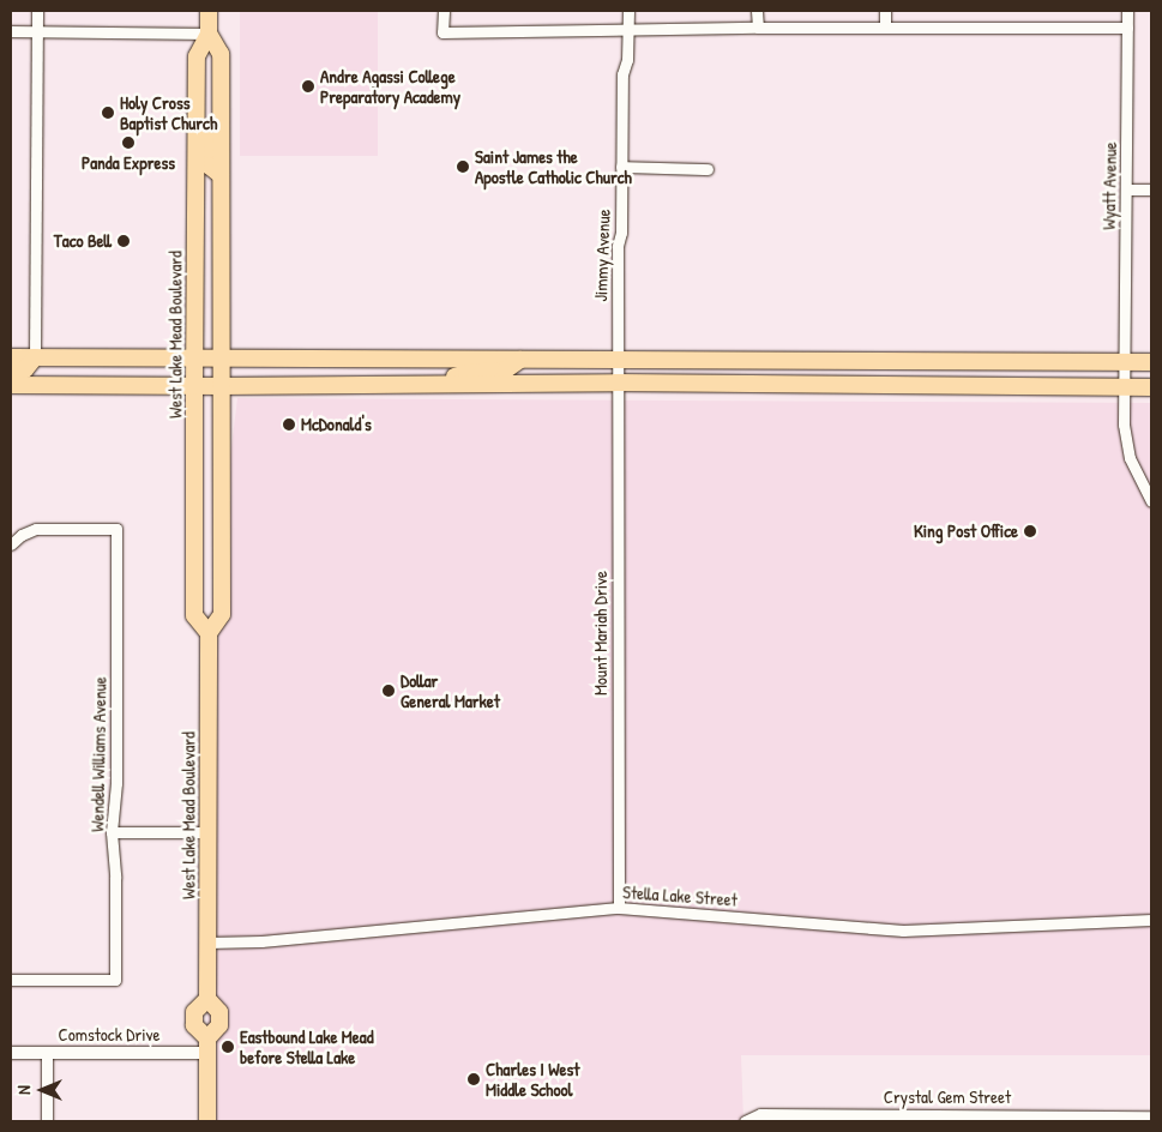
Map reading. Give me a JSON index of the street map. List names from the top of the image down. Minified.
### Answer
{"streets":{"main road":["West Lake Mead Boulevard"],"street":["Wyatt Avenue","Jimmy Avenue","Mount Mariah Drive","Wendell Williams Avenue","Stella Lake Street","Comstock Drive","Crystal Gem Street"]},"crossings":[["Jimmy Avenue","Mount Mariah Drive"],["West Lake Mead Boulevard","Stella Lake Street"],["West Lake Mead Boulevard","Comstock Drive"],["Mount Mariah Drive","Stella Lake Street"]],"places":["Andre Agassi College Preparatory Academy","Holy Cross Baptist Church","Panda Express","Saint James the Apostle Catholic Church","Taco Bell","McDonald's","King Post Office","Dollar General Market","Eastbound Lake Mead before Stella Lake","Charles I West Middle School"],"north":"left"}
